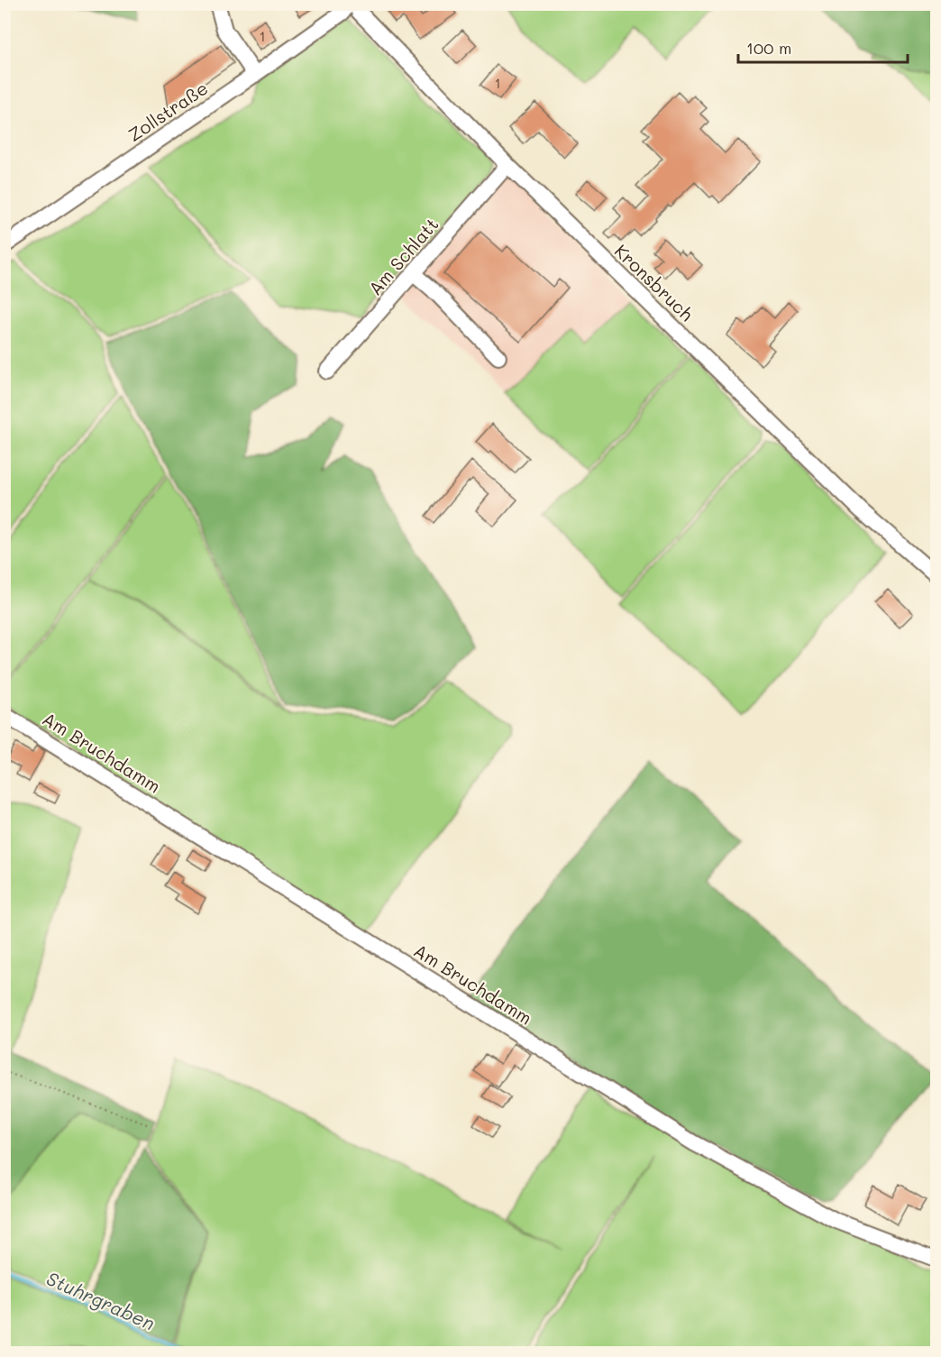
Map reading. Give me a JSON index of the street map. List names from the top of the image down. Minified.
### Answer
{"streets":{"street":["Zollstraße","Am Schlatt","Kronsbruch","Am Bruchdamm"]},"crossings":[["Am Schlatt","Kronsbruch"]],"water":["Stuhrgraben"],"house_numbers":["1","1"],"scale_bar":"100 m"}
